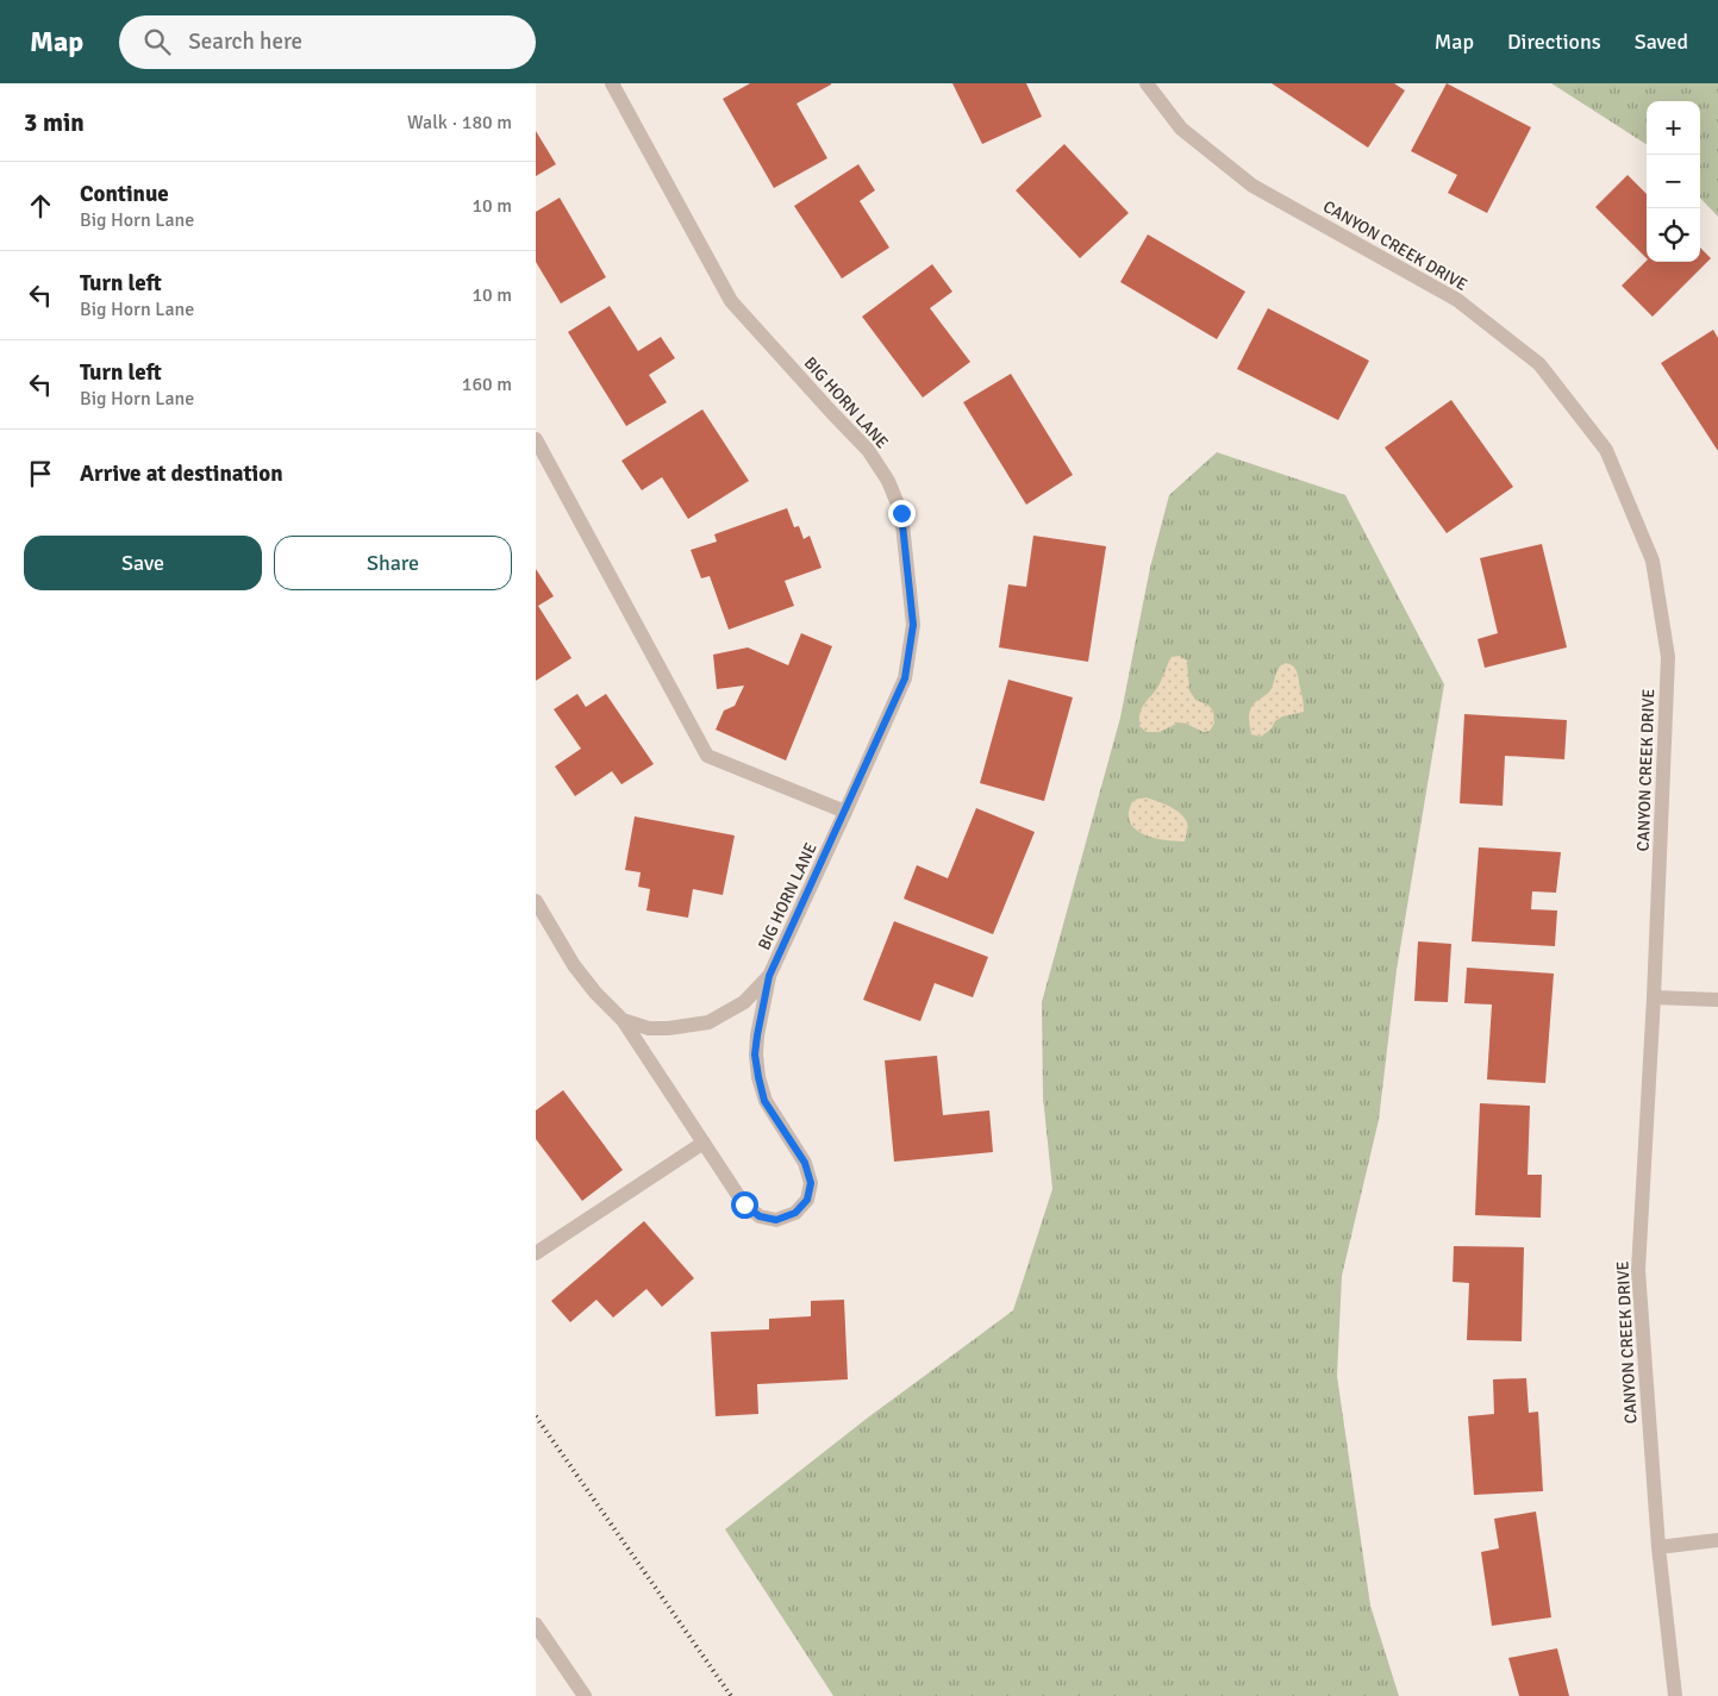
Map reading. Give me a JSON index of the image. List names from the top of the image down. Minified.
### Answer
{"streets":{"street":["CANYON CREEK DRIVE","BIG HORN LANE"]},"page":{"header":"Map","search":"Search here","nav":["Map","Directions","Saved"],"heading":["3 min","Walk · 180 m"],"map_buttons":["+","−"],"list":[["Continue","Big Horn Lane","10 m"],["Turn left","Big Horn Lane","10 m"],["Turn left","Big Horn Lane","160 m"],"Arrive at destination"],"buttons":["Save","Share"]}}
